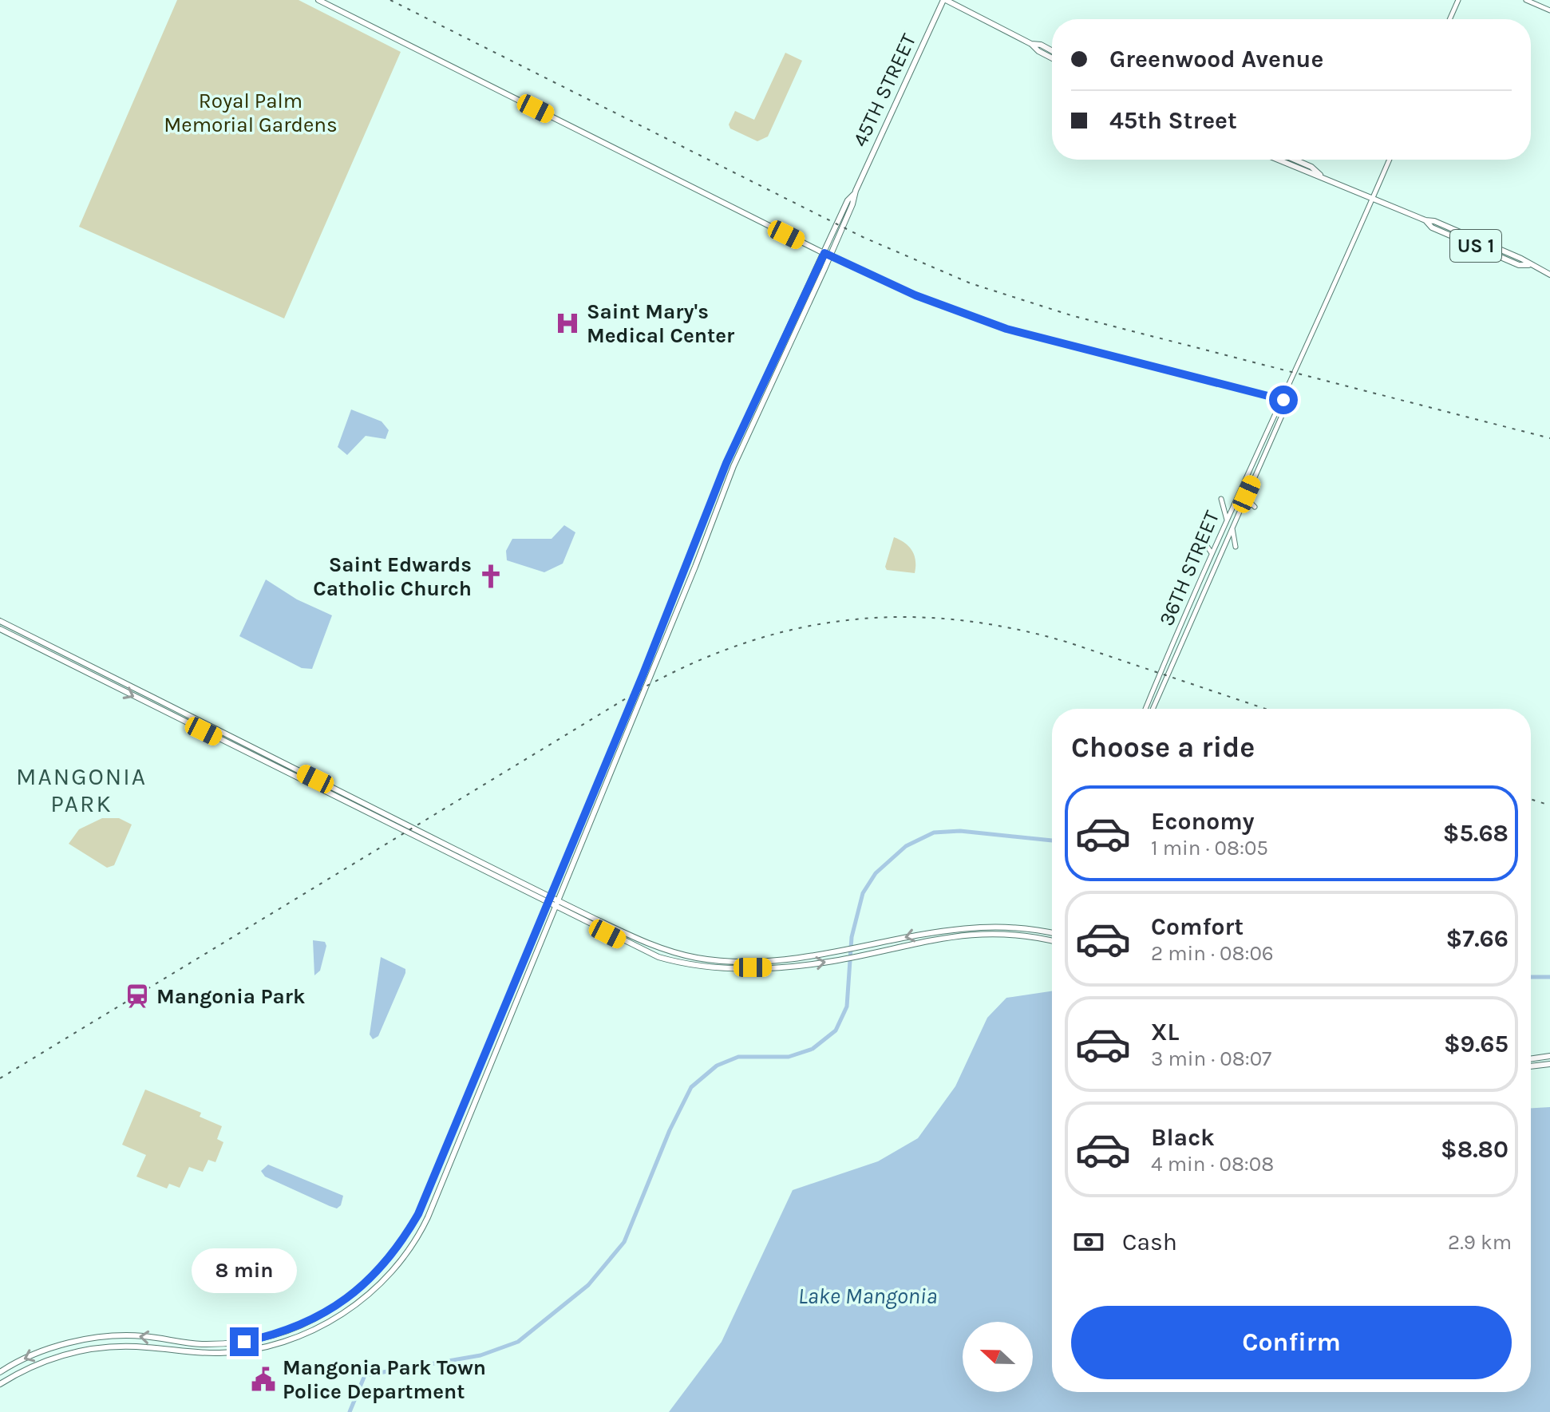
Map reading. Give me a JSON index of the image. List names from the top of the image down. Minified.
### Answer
{"streets":{"main road":["45TH STREET","US 1"],"street":["36TH STREET"]},"crossings":[["US 1","36TH STREET"]],"districts":["MANGONIA PARK"],"water":["Lake Mangonia"],"parks":["Royal Palm Memorial Gardens"],"places":{"hospital":["Saint Mary's Medical Center"],"church":["Saint Edwards Catholic Church"],"station":["Mangonia Park"],"public building":["Mangonia Park Town Police Department"]},"north":"left","page":{"banner":["Greenwood Avenue","45th Street"],"heading":"Choose a ride","list":[{"name":"Economy","note":"1 min · 08:05","value":"$5.68"},{"name":"Comfort","note":"2 min · 08:06","value":"$7.66"},{"name":"XL","note":"3 min · 08:07","value":"$9.65"},{"name":"Black","note":"4 min · 08:08","value":"$8.80"}],"pay":["Cash","2.9 km"],"bubble":"8 min","buttons":"Confirm"}}
